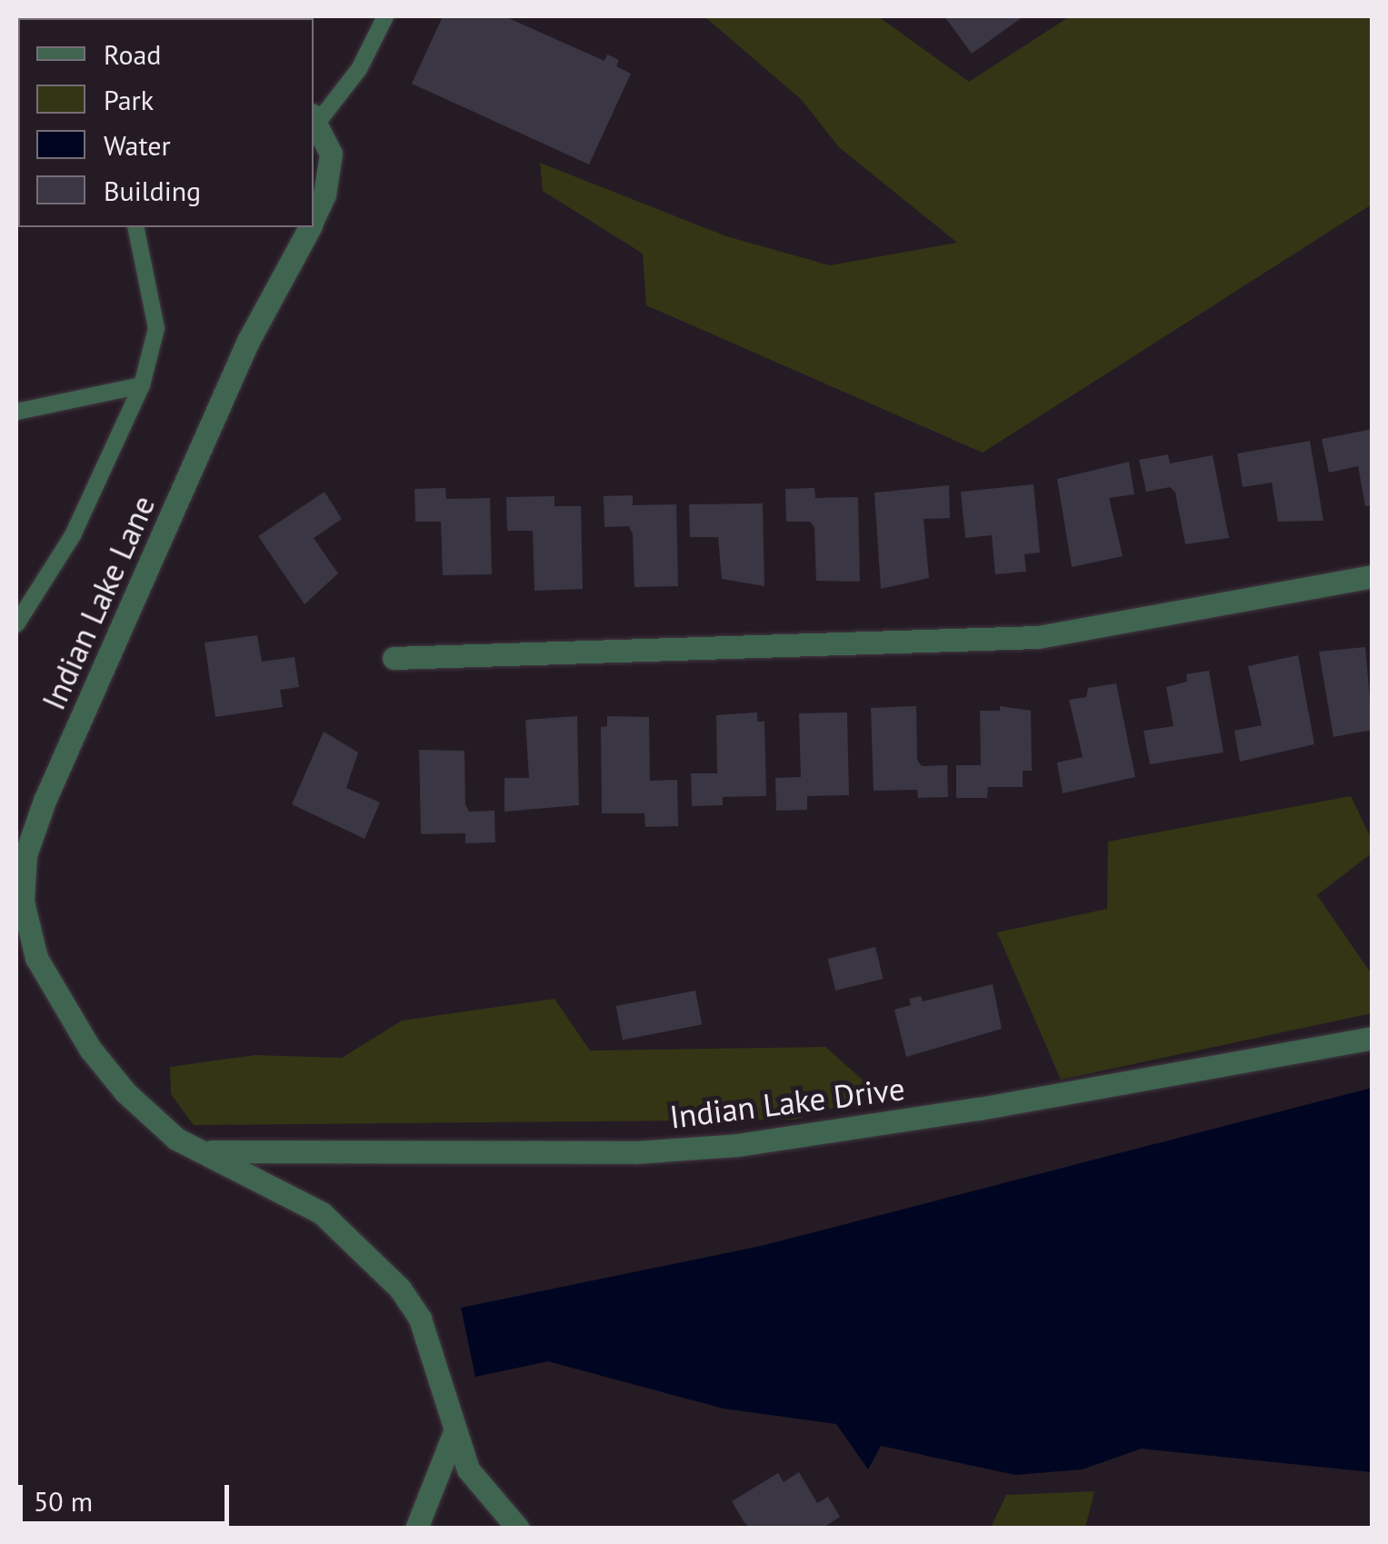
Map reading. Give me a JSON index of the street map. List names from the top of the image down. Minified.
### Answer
{"streets":{"street":["Indian Lake Lane","Indian Lake Drive"]},"crossings":[["Indian Lake Lane","Indian Lake Drive"]],"legend":["Road","Park","Water","Building"],"scale_bar":"50 m"}
